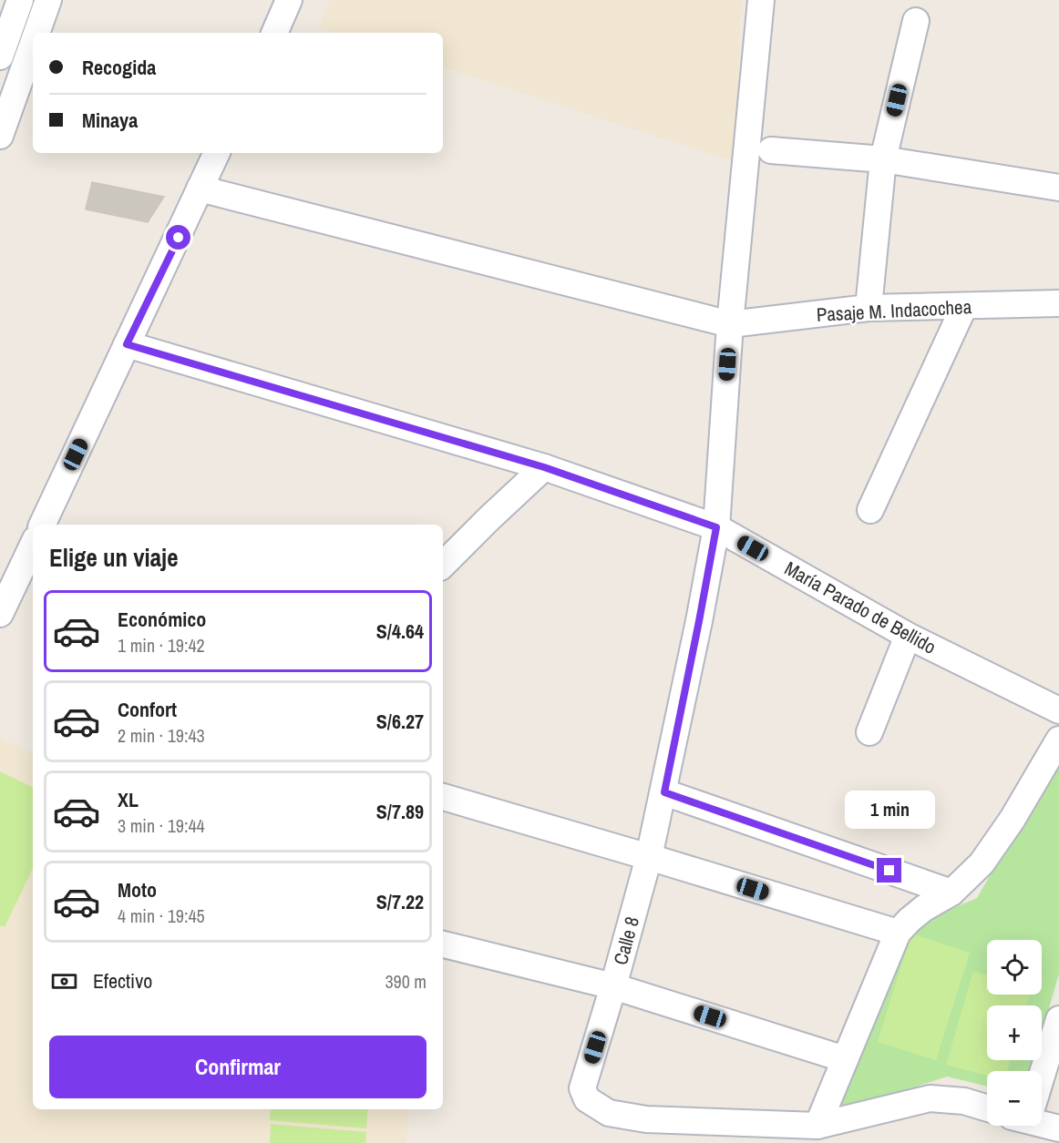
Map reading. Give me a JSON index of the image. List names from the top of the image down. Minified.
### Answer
{"streets":{"street":["Pasaje M. Indacochea","María Parado de Bellido","Calle 8"]},"crossings":[["Pasaje M. Indacochea","Calle 8"],["María Parado de Bellido","Calle 8"]],"page":{"banner":["Recogida","Minaya"],"heading":"Elige un viaje","list":[{"name":"Económico","note":"1 min · 19:42","value":"S/4.64"},{"name":"Confort","note":"2 min · 19:43","value":"S/6.27"},{"name":"XL","note":"3 min · 19:44","value":"S/7.89"},{"name":"Moto","note":"4 min · 19:45","value":"S/7.22"}],"bubble":"1 min","map_buttons":["+","−"],"pay":["Efectivo","390 m"],"buttons":"Confirmar"}}
